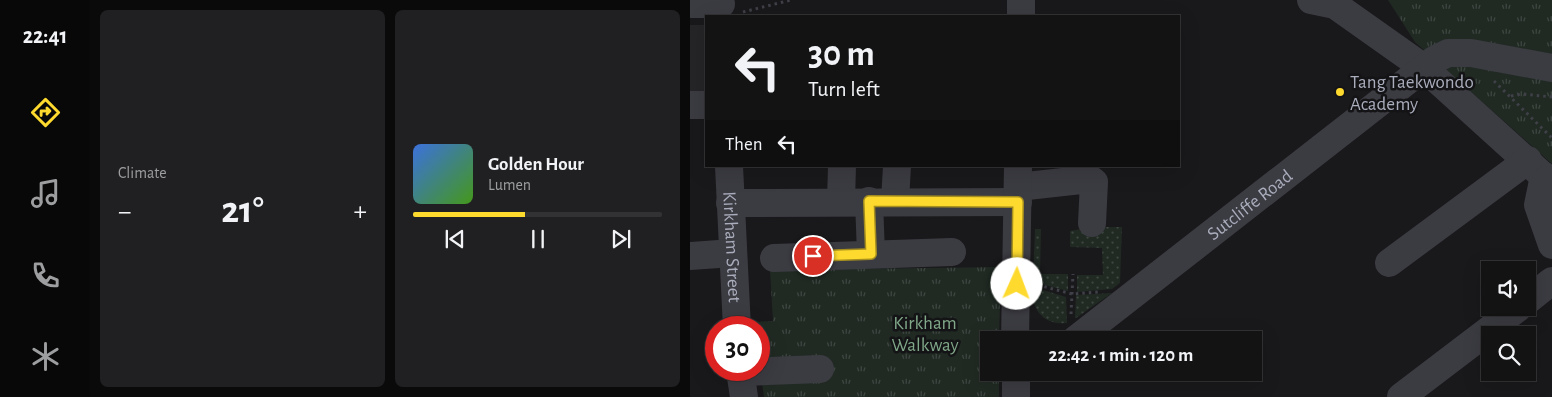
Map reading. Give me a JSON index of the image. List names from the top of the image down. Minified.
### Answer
{"streets":{"street":["Sutcliffe Road","Kirkham Street"]},"parks":["Kirkham Walkway"],"places":["Tang Taekwondo Academy"],"page":{"tabs":"22:41","tile":"Climate","turn":["30 m","Turn left"],"then":"Then","song":["Golden Hour","Lumen"],"heat":["−","21°","+"],"limit":"30","trip":"22:42 · 1 min · 120 m"}}
